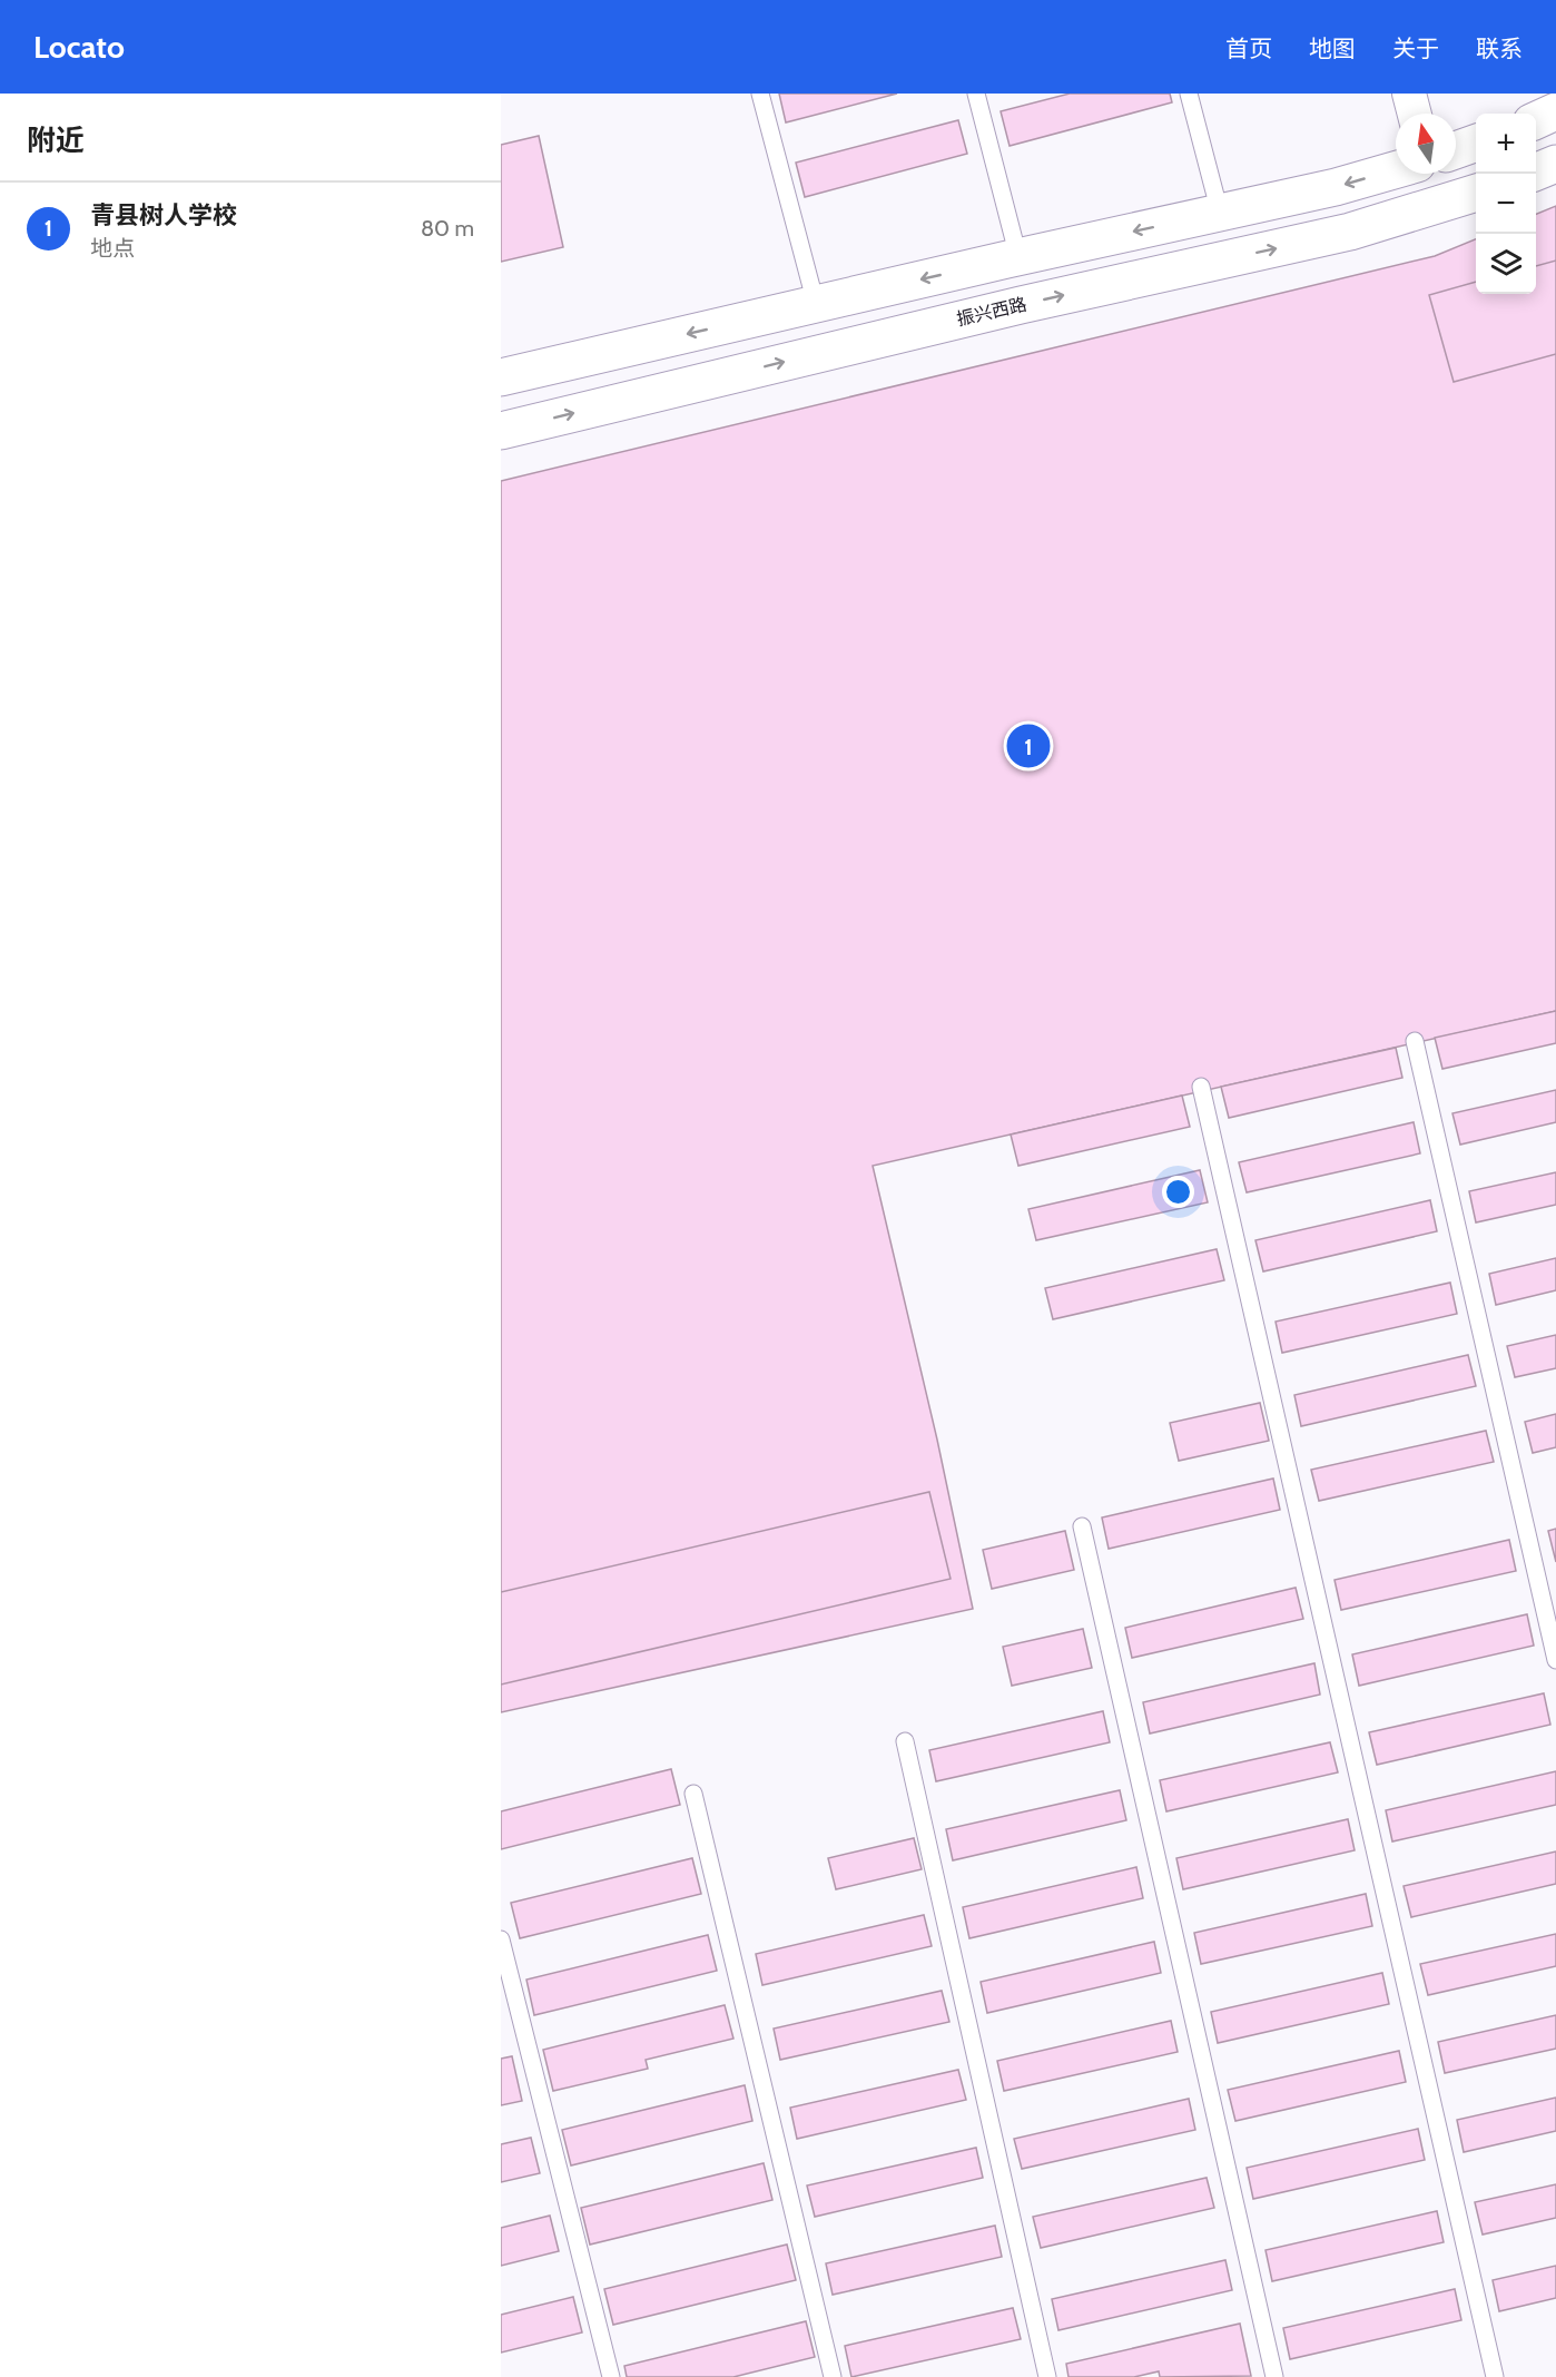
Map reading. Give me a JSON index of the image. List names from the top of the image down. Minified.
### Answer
{"streets":{"street":["振兴西路"]},"north":"top","page":{"header":"Locato","nav":["首页","地图","关于","联系"],"heading":"附近","map_buttons":["+","−"],"list":[{"mark":"1","name":"青县树人学校","note":"地点","value":"80 m"}],"pins":"1"}}
